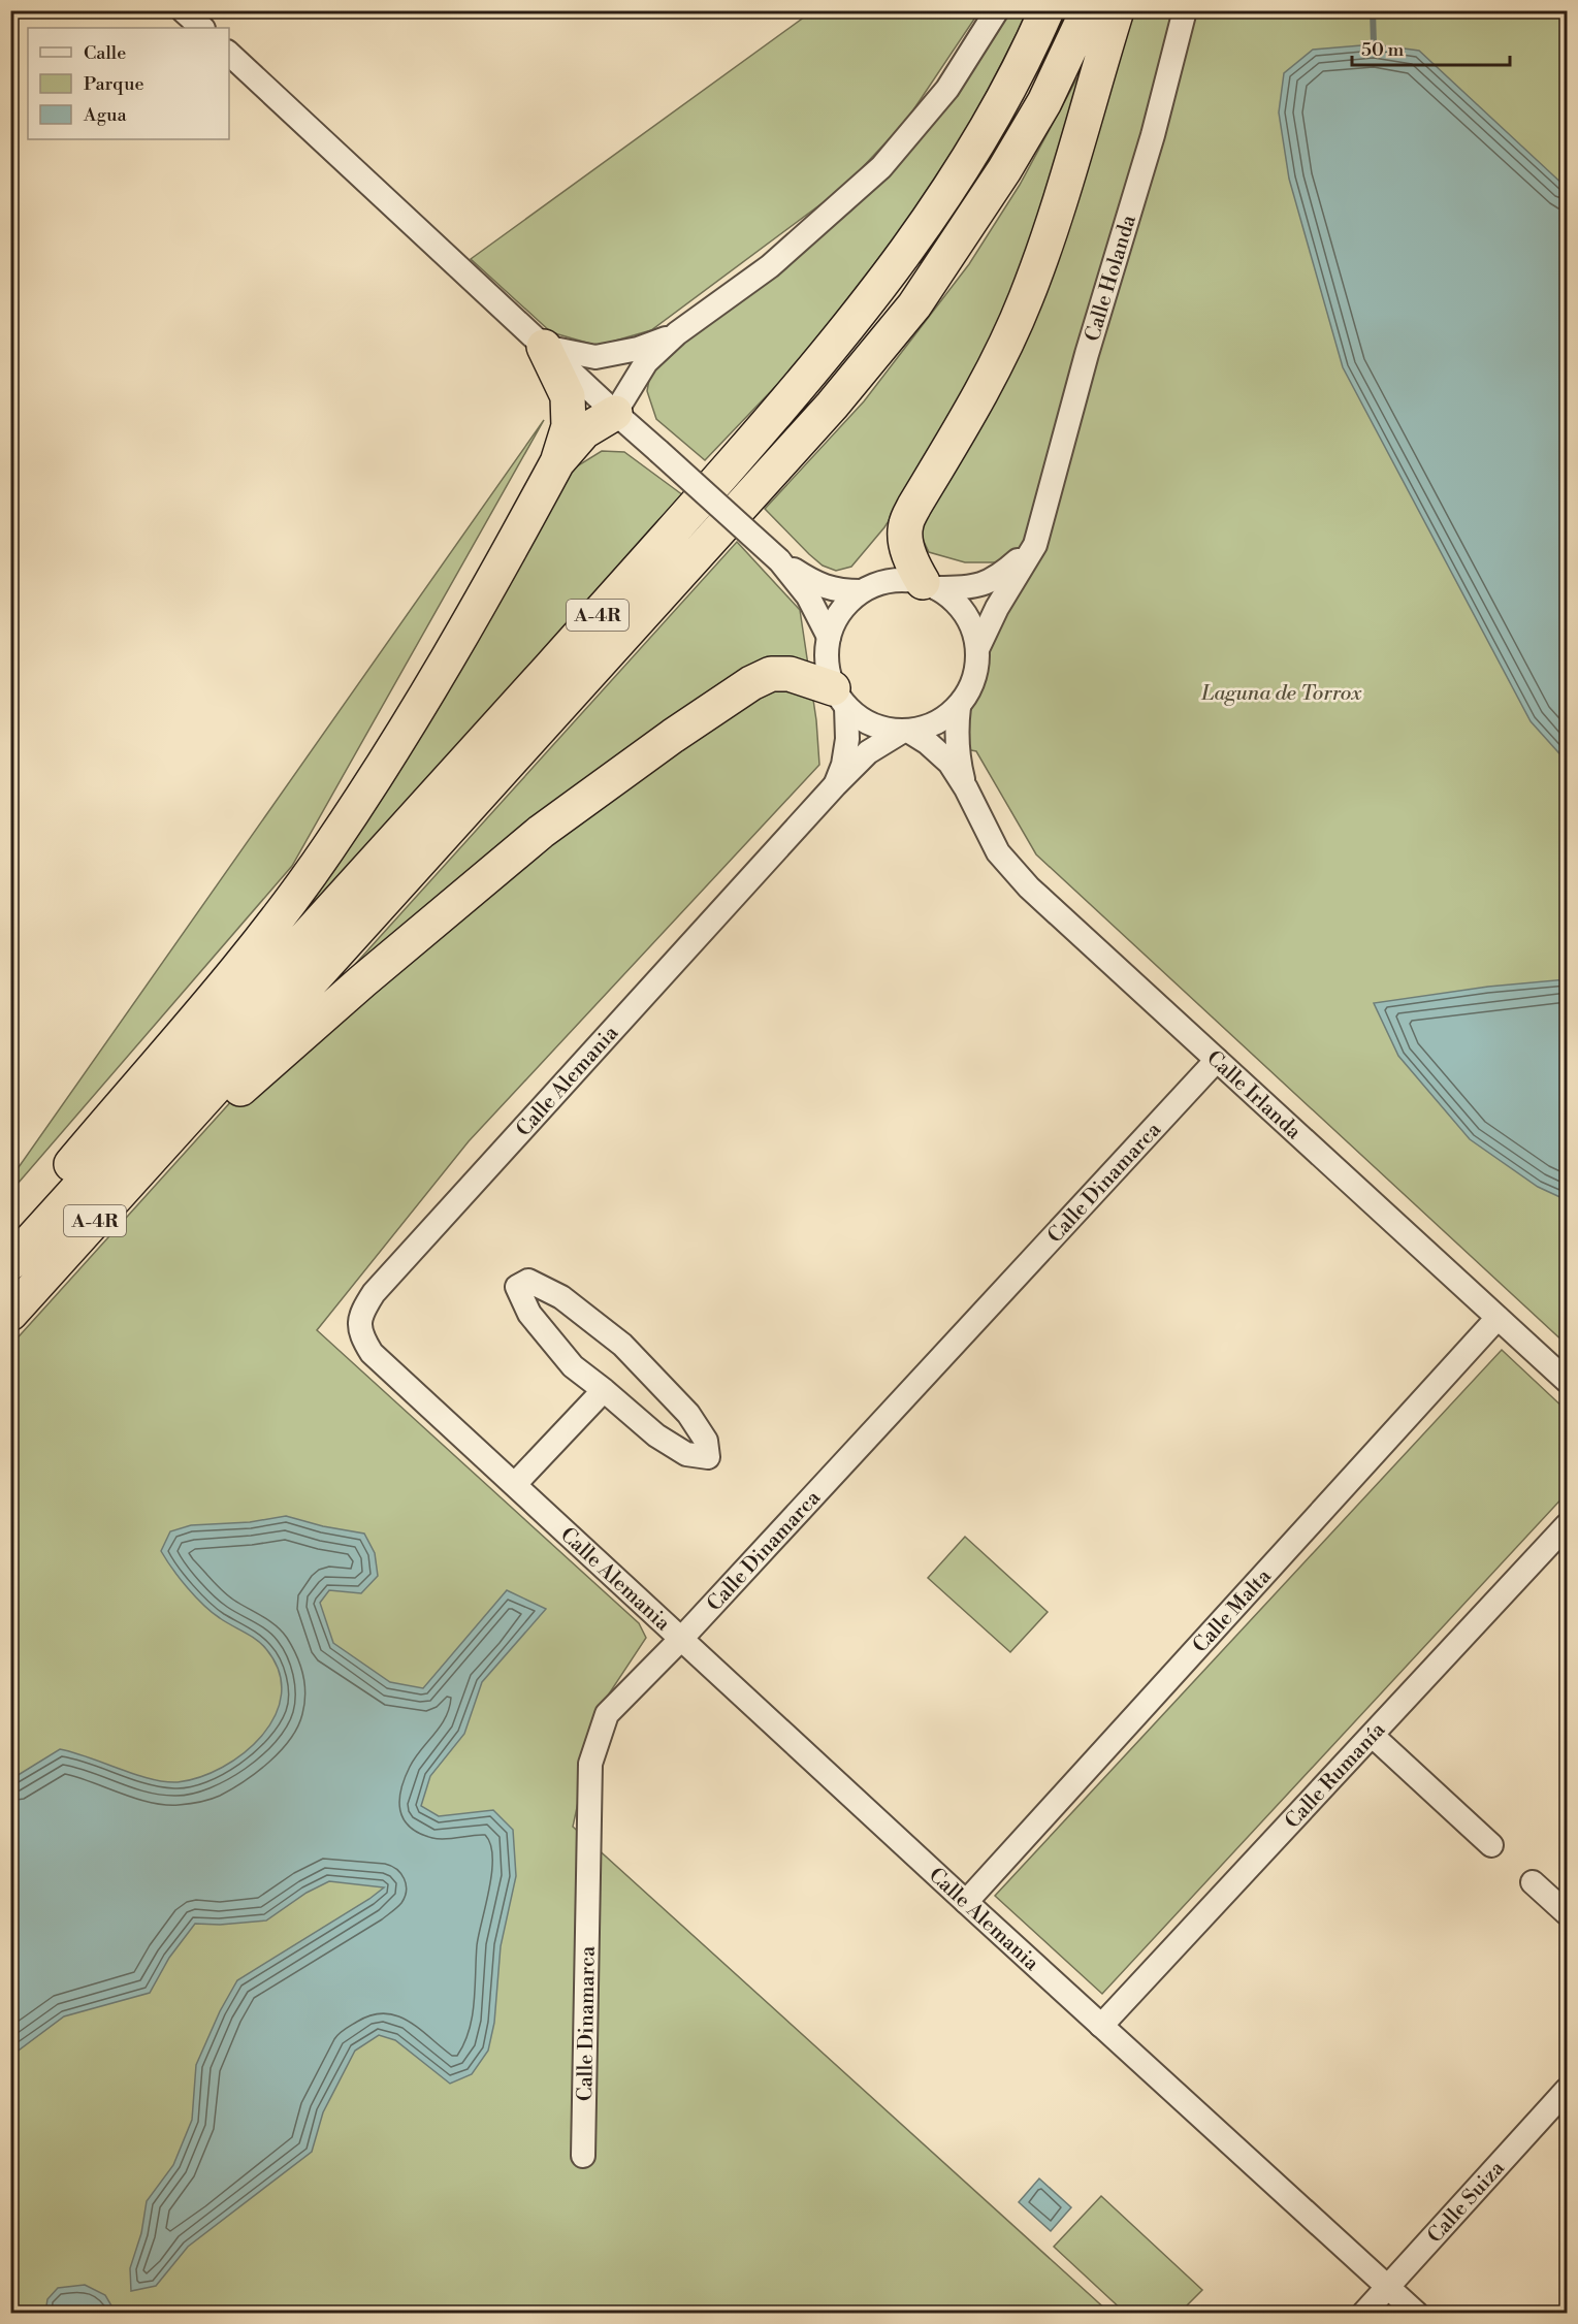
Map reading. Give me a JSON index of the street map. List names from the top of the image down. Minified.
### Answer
{"streets":{"highway":["A-4R"],"street":["Calle Holanda","Calle Alemania","Calle Irlanda","Calle Dinamarca","Calle Malta","Calle Rumanía","Calle Suiza"]},"crossings":[["Calle Holanda","Calle Alemania"],["Calle Holanda","Calle Irlanda"],["Calle Alemania","Calle Irlanda"],["Calle Alemania","Calle Dinamarca"],["Calle Alemania","Calle Malta"],["Calle Alemania","Calle Rumanía"],["Calle Alemania","Calle Suiza"],["Calle Irlanda","Calle Dinamarca"],["Calle Irlanda","Calle Malta"]],"parks":["Laguna de Torrox"],"legend":["Calle","Parque","Agua"],"scale_bar":"50 m"}
